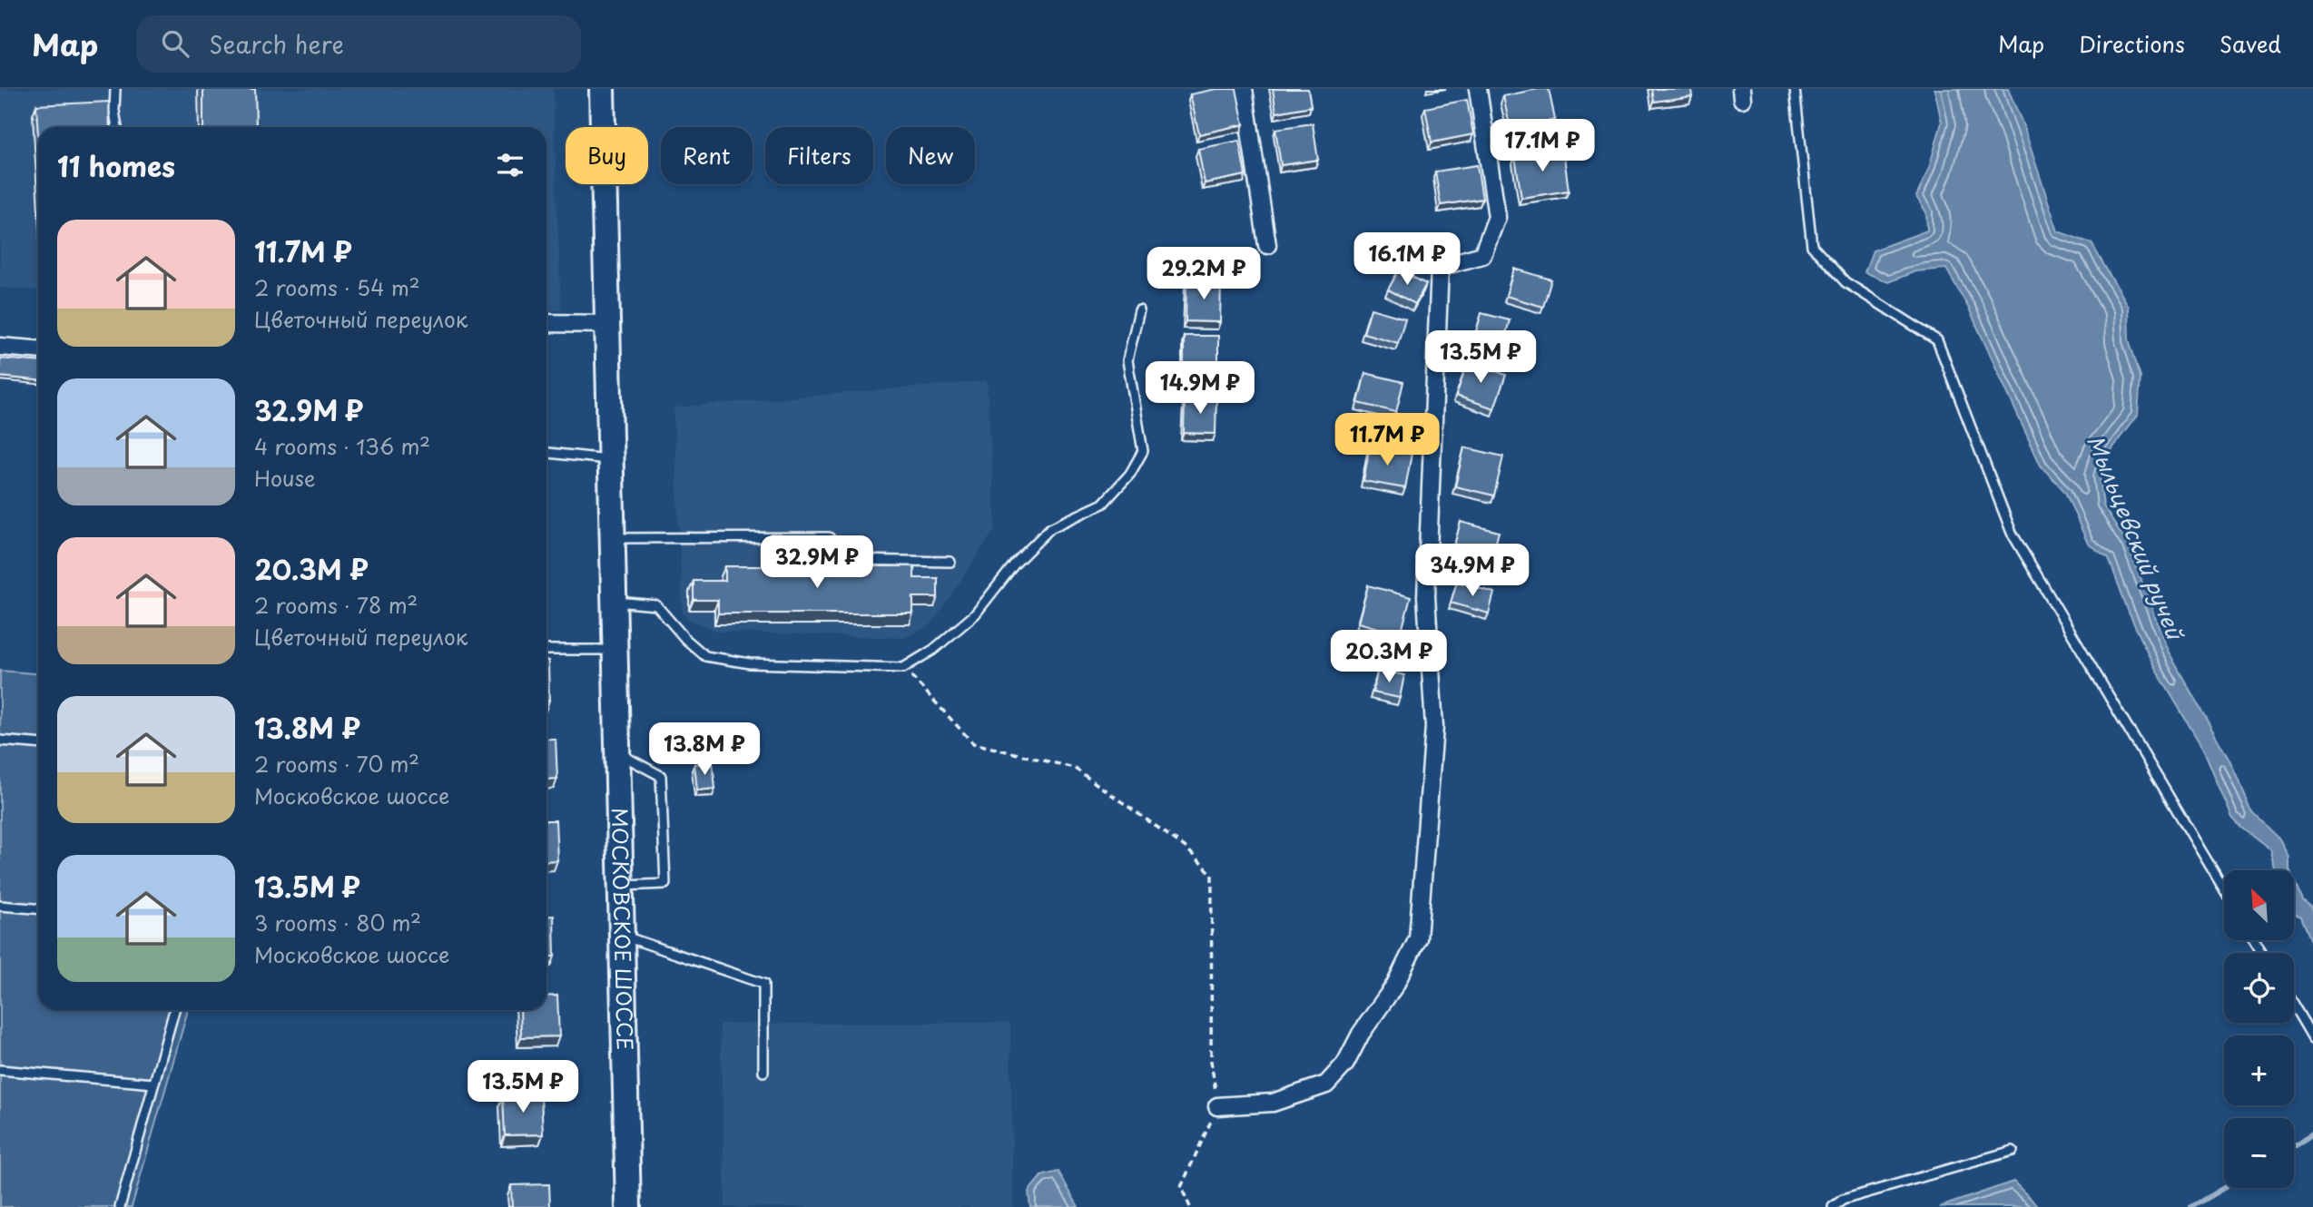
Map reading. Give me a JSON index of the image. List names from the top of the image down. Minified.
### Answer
{"streets":{"main road":["МОСКОВСКОЕ ШОССЕ"]},"water":["Мыльцевский ручей"],"north":"top left","page":{"header":"Map","search":"Search here","nav":["Map","Directions","Saved"],"price":["17.1M ₽","16.1M ₽","29.2M ₽","13.5M ₽","14.9M ₽","11.7M ₽","32.9M ₽","34.9M ₽","20.3M ₽","13.8M ₽","13.5M ₽"],"chip":["Buy","Rent","Filters","New"],"heading":"11 homes","list":[{"name":"11.7M ₽","note":"2 rooms · 54 m² · Цветочный переулок"},{"name":"32.9M ₽","note":"4 rooms · 136 m² · House"},{"name":"20.3M ₽","note":"2 rooms · 78 m² · Цветочный переулок"},{"name":"13.8M ₽","note":"2 rooms · 70 m² · Московское шоссе"},{"name":"13.5M ₽","note":"3 rooms · 80 m² · Московское шоссе"}],"map_buttons":["+","−"]}}
